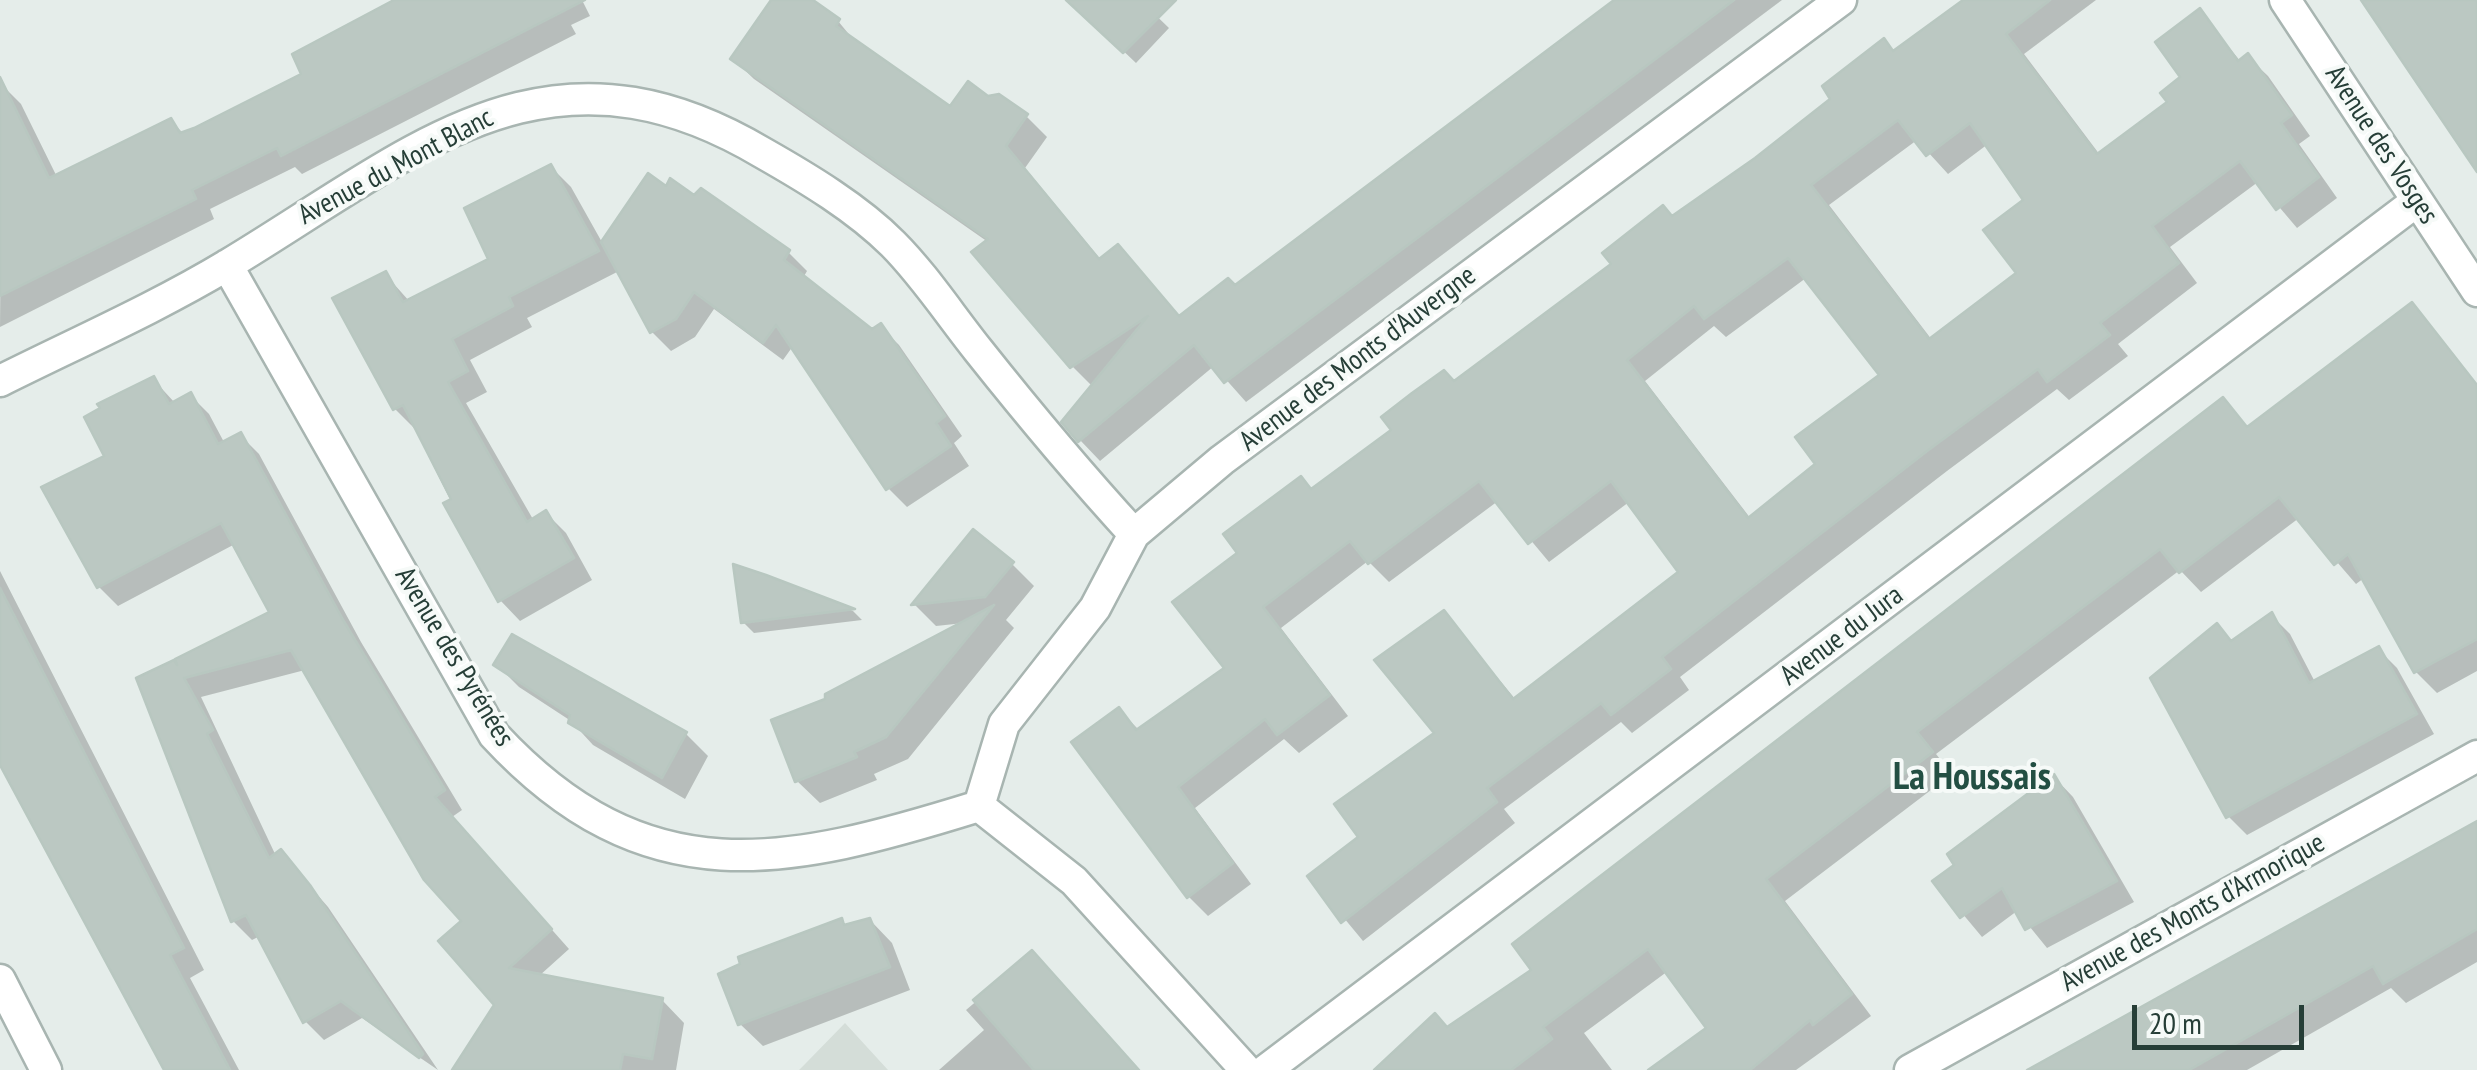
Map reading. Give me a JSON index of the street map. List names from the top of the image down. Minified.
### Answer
{"streets":{"street":["Avenue des Vosges","Avenue du Mont Blanc","Avenue des Monts d'Auvergne","Avenue du Jura","Avenue des Pyrénées","Avenue des Monts d'Armorique"]},"crossings":[["Avenue des Vosges","Avenue du Jura"],["Avenue du Mont Blanc","Avenue des Monts d'Auvergne"],["Avenue du Mont Blanc","Avenue des Pyrénées"],["Avenue des Monts d'Auvergne","Avenue des Pyrénées"]],"districts":["La Houssais"],"scale_bar":"20 m"}
